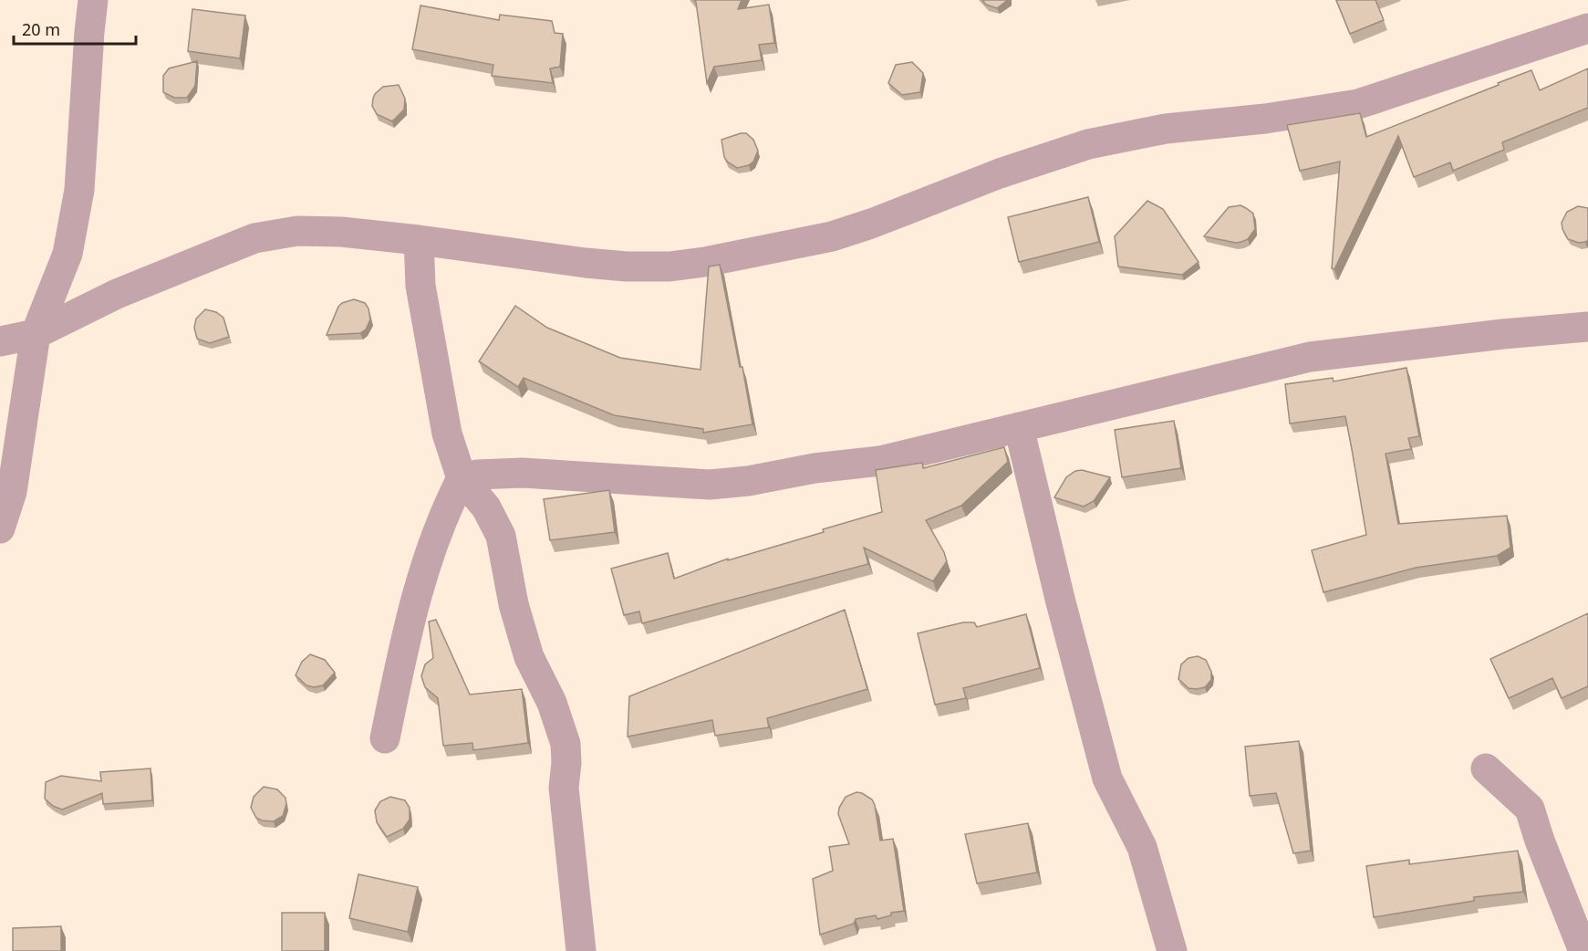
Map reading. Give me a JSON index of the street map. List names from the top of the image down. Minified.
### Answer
{"scale_bar":"20 m"}
